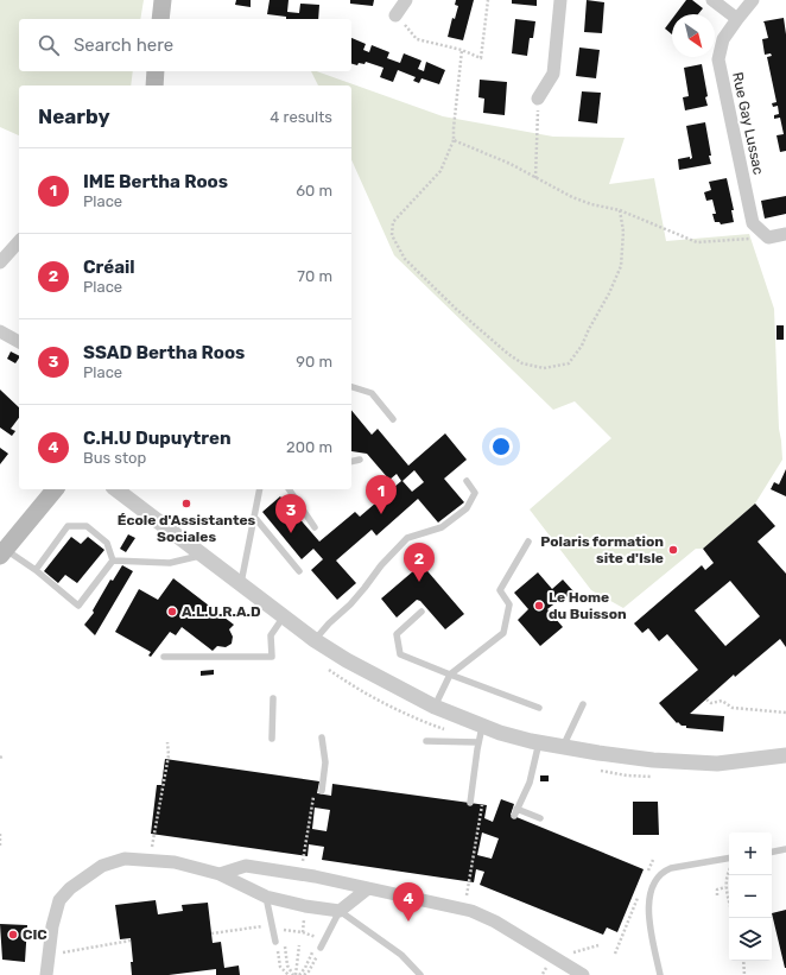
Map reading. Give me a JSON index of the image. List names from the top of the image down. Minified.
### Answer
{"streets":{"street":["Rue Gay Lussac"]},"places":["École d'Assistantes Sociales","Polaris formation site d'Isle","Le Home du Buisson","A.L.U.R.A.D","CIC"],"north":"bottom right","page":{"search":"Search here","heading":["Nearby","4 results"],"list":[{"mark":"1","name":"IME Bertha Roos","note":"Place","value":"60 m"},{"mark":"2","name":"Créail","note":"Place","value":"70 m"},{"mark":"3","name":"SSAD Bertha Roos","note":"Place","value":"90 m"},{"mark":"4","name":"C.H.U Dupuytren","note":"Bus stop","value":"200 m"}],"pins":["1","3","2","4"],"map_buttons":["+","−"]}}
